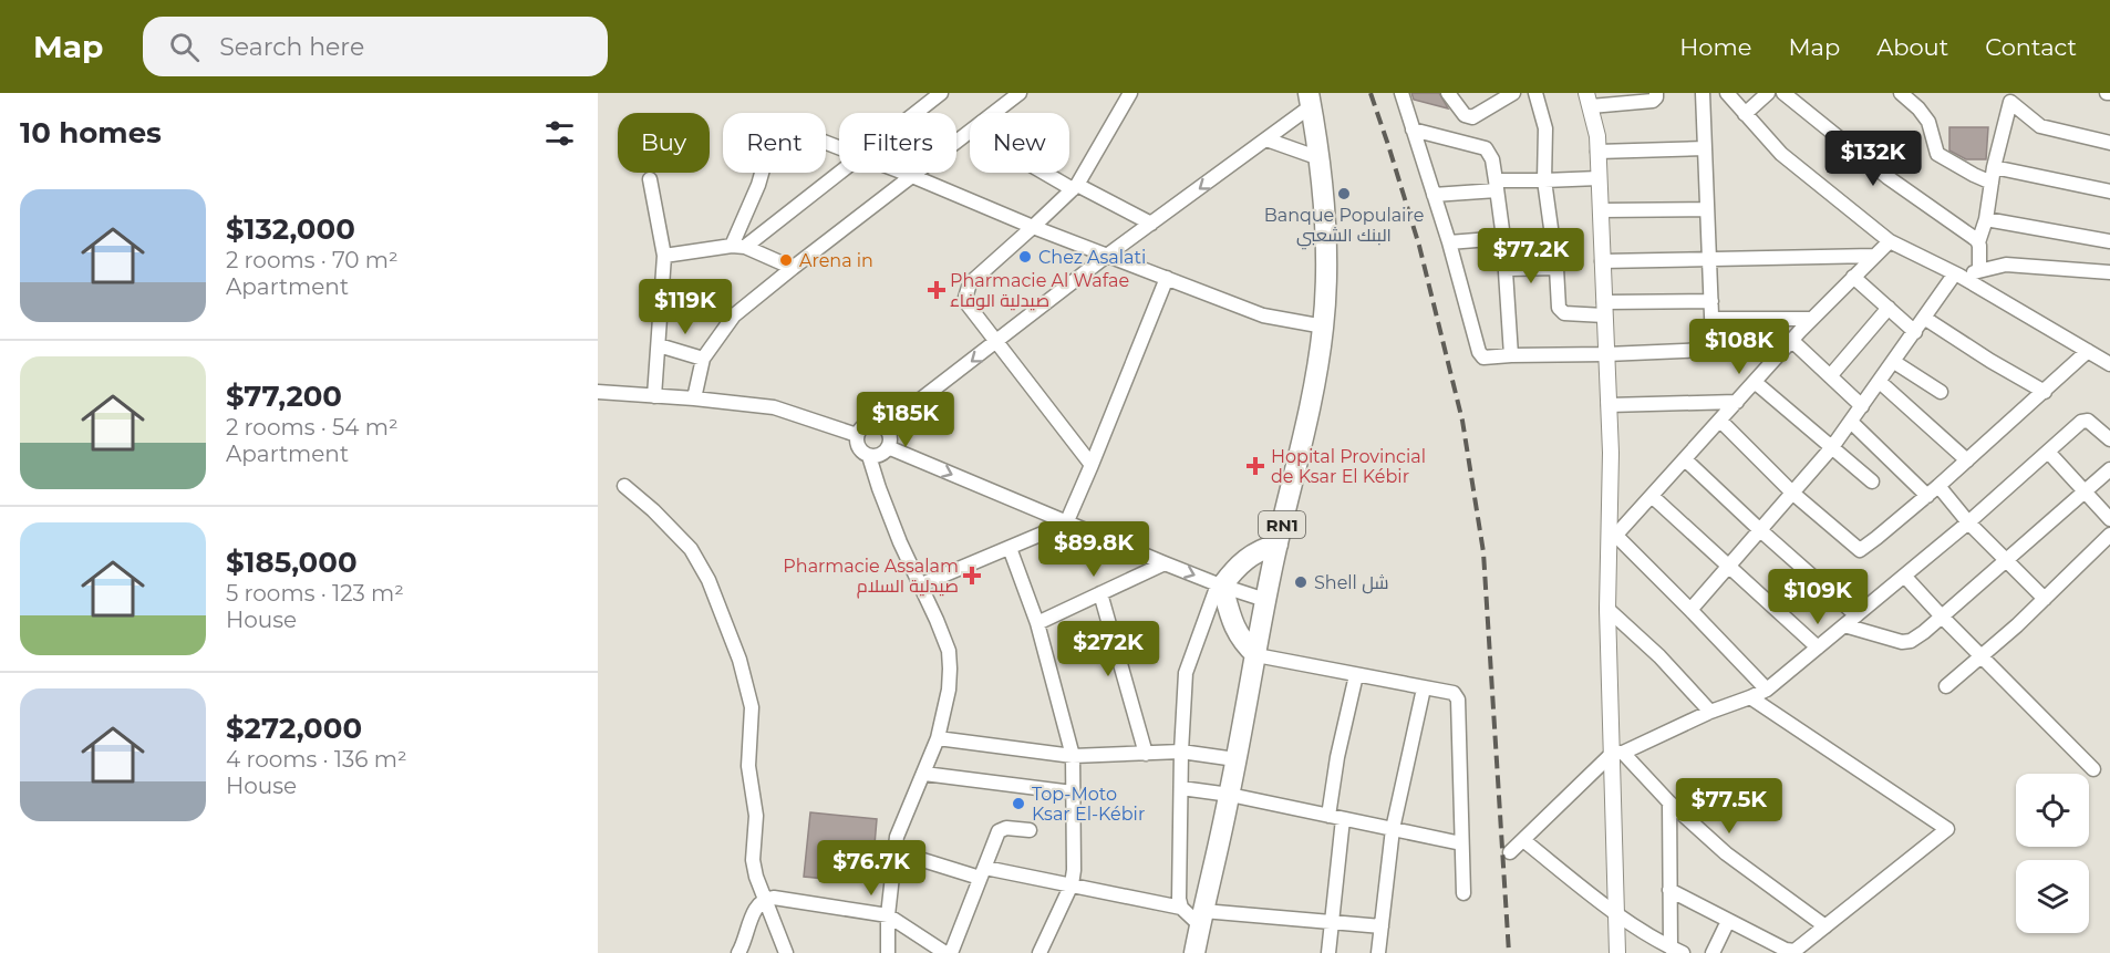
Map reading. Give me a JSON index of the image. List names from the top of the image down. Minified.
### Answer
{"streets":{"main road":["RN1"]},"places":{"other":["Banque Populaire البنك الشعبي","Chez Asalati","Arena in","Shell شل","Top-Moto Ksar El-Kébir"],"health":["Pharmacie Al Wafae صيدلية الوفاء","Hopital Provincial de Ksar El Kébir","Pharmacie Assalam صيدلية السلام"]},"page":{"header":"Map","search":"Search here","nav":["Home","Map","About","Contact"],"heading":"10 homes","chip":["Buy","Rent","Filters","New"],"price":["$132K","$77.2K","$119K","$108K","$185K","$89.8K","$109K","$272K","$77.5K","$76.7K"],"list":[{"name":"$132,000","note":"2 rooms · 70 m² · Apartment"},{"name":"$77,200","note":"2 rooms · 54 m² · Apartment"},{"name":"$185,000","note":"5 rooms · 123 m² · House"},{"name":"$272,000","note":"4 rooms · 136 m² · House"}]}}
